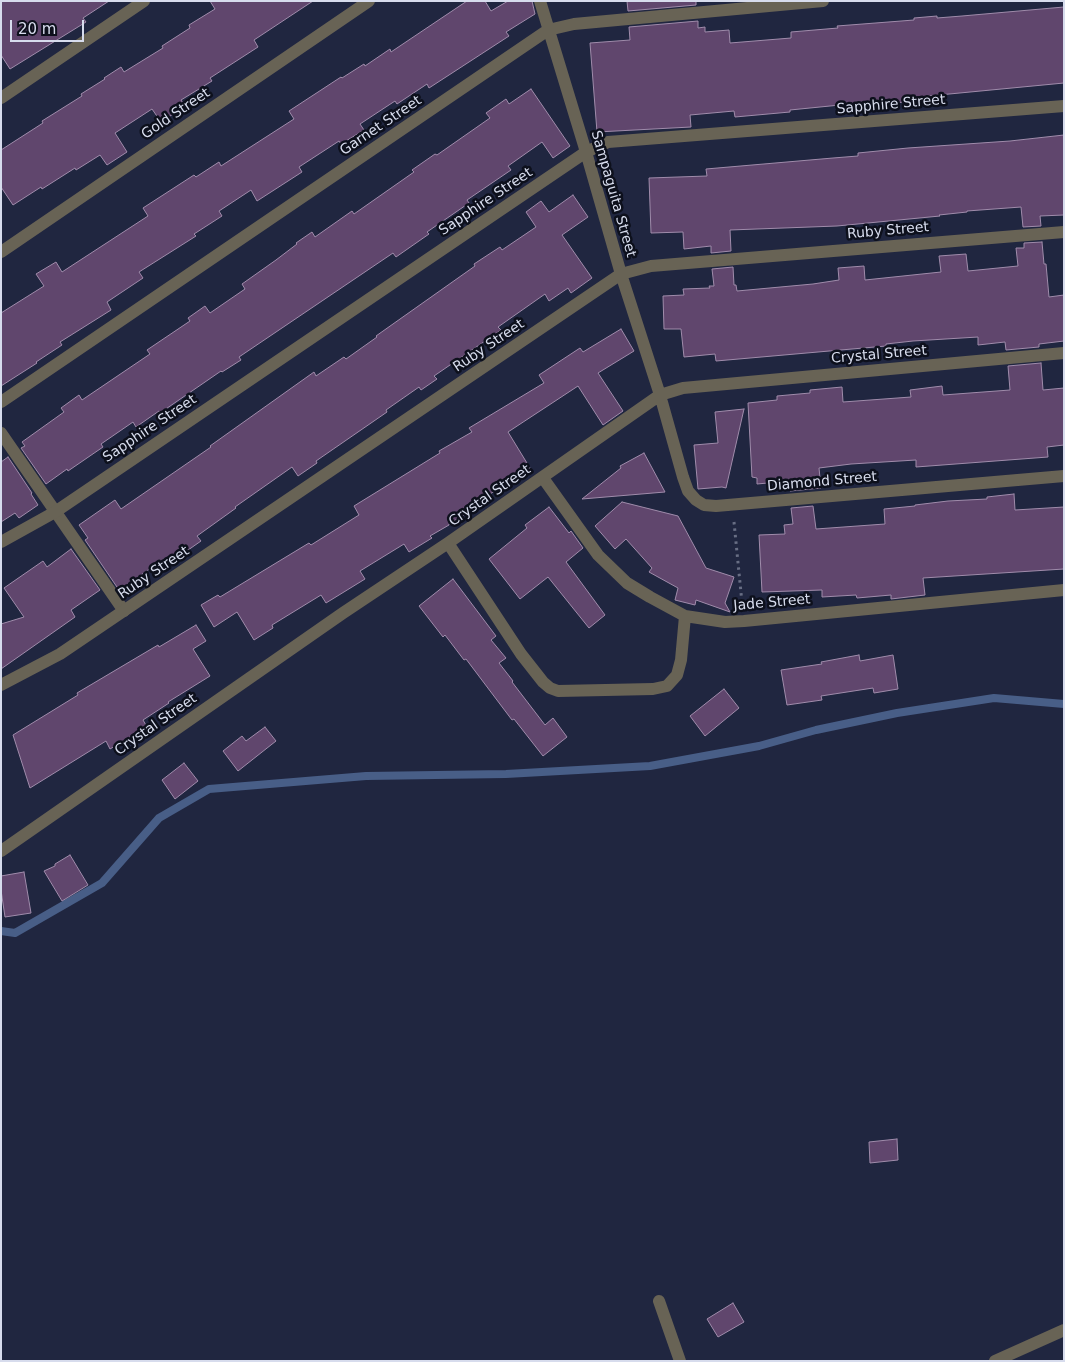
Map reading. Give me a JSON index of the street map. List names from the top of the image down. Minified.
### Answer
{"streets":{"street":["Sapphire Street","Gold Street","Garnet Street","Sampaguita Street","Ruby Street","Crystal Street","Diamond Street","Jade Street"]},"crossings":[["Sapphire Street","Sampaguita Street"],["Garnet Street","Sampaguita Street"],["Sampaguita Street","Ruby Street"],["Sampaguita Street","Crystal Street"],["Sampaguita Street","Diamond Street"],["Crystal Street","Diamond Street"],["Crystal Street","Jade Street"]],"scale_bar":"20 m"}
